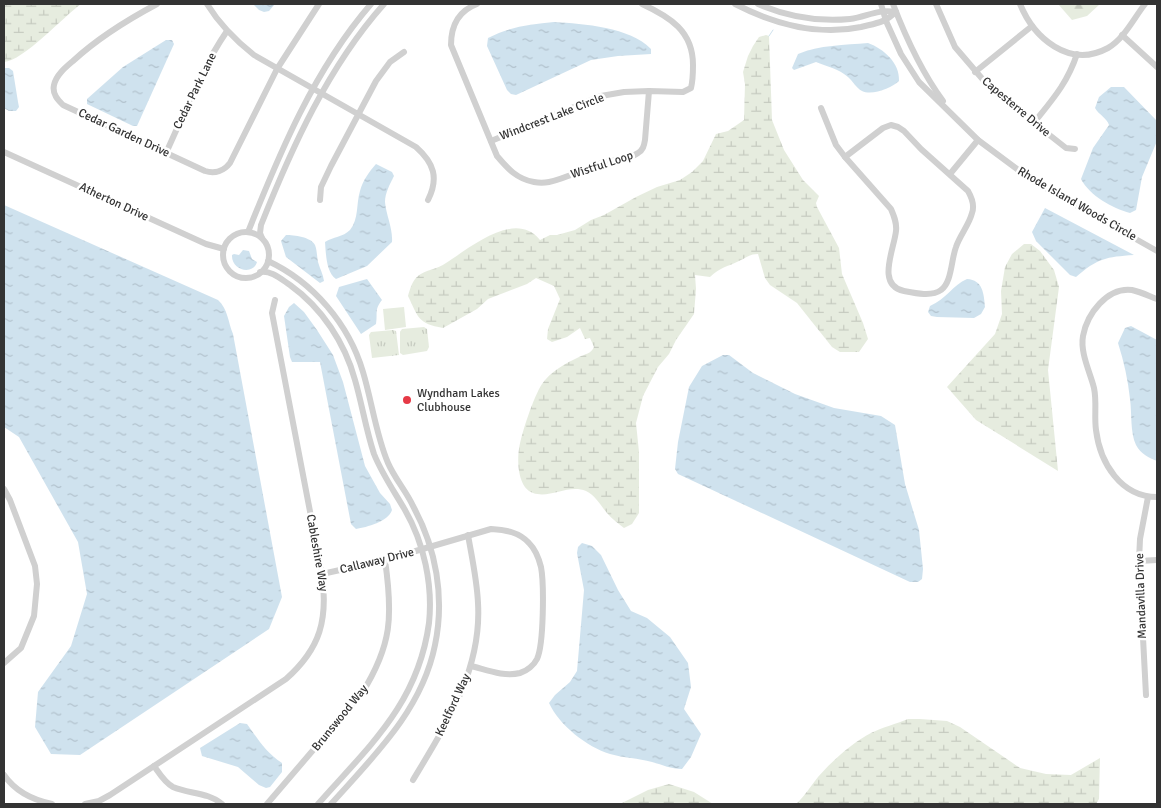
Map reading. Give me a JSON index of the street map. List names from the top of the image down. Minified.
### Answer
{"streets":{"street":["Cedar Park Lane","Capesterre Drive","Windcrest Lake Circle","Cedar Garden Drive","Wistful Loop","Atherton Drive","Rhode Island Woods Circle","Cableshire Way","Callaway Drive","Mandavilla Drive","Keelford Way","Brunswood Way"]},"crossings":[["Cedar Park Lane","Cedar Garden Drive"],["Windcrest Lake Circle","Wistful Loop"],["Cableshire Way","Callaway Drive"],["Callaway Drive","Keelford Way"],["Callaway Drive","Brunswood Way"]],"places":["Wyndham Lakes Clubhouse"]}
